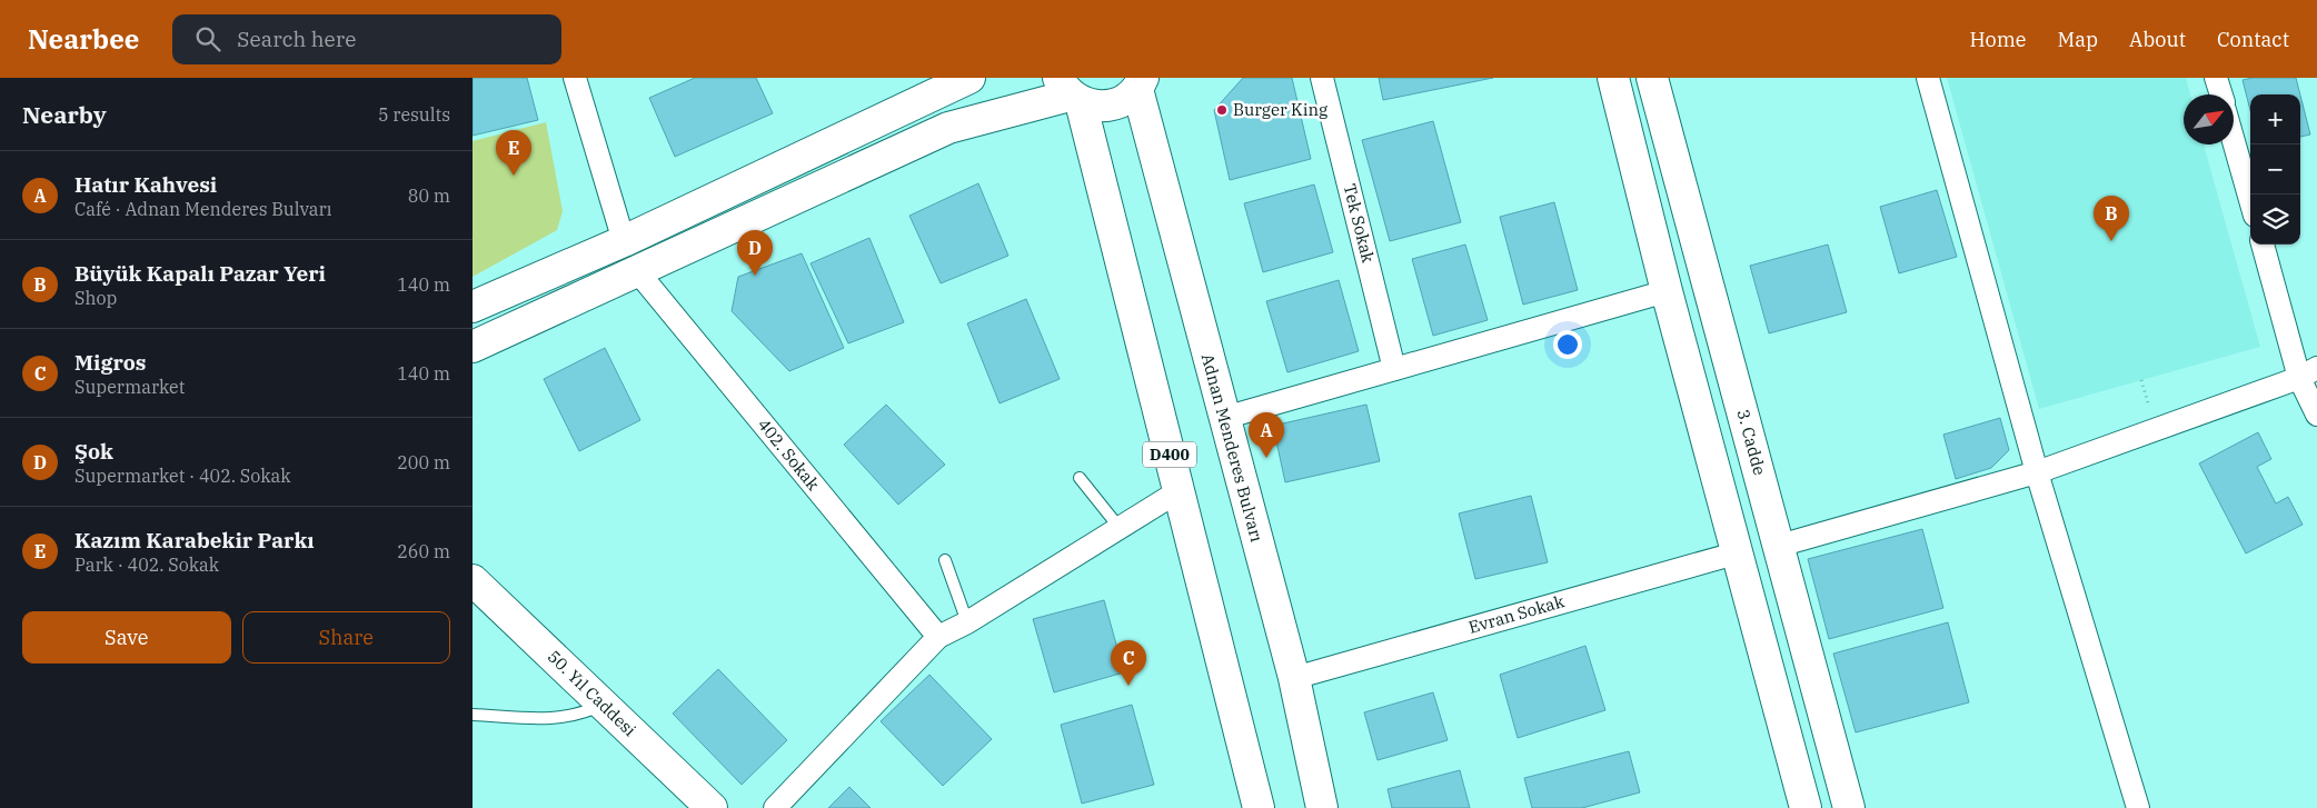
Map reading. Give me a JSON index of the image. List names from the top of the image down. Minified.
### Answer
{"streets":{"main road":["3. Cadde","Adnan Menderes Bulvarı","D400","50. Yıl Caddesi"],"street":["Tek Sokak","402. Sokak","Evran Sokak"]},"crossings":[["Adnan Menderes Bulvarı","Evran Sokak"]],"places":["Burger King"],"north":"top right","page":{"header":"Nearbee","search":"Search here","nav":["Home","Map","About","Contact"],"heading":["Nearby","5 results"],"map_buttons":["+","−"],"pins":["E","B","D","A","C"],"list":[{"mark":"A","name":"Hatır Kahvesi","note":"Café · Adnan Menderes Bulvarı","value":"80 m"},{"mark":"B","name":"Büyük Kapalı Pazar Yeri","note":"Shop","value":"140 m"},{"mark":"C","name":"Migros","note":"Supermarket","value":"140 m"},{"mark":"D","name":"Şok","note":"Supermarket · 402. Sokak","value":"200 m"},{"mark":"E","name":"Kazım Karabekir Parkı","note":"Park · 402. Sokak","value":"260 m"}],"buttons":["Save","Share"]}}
